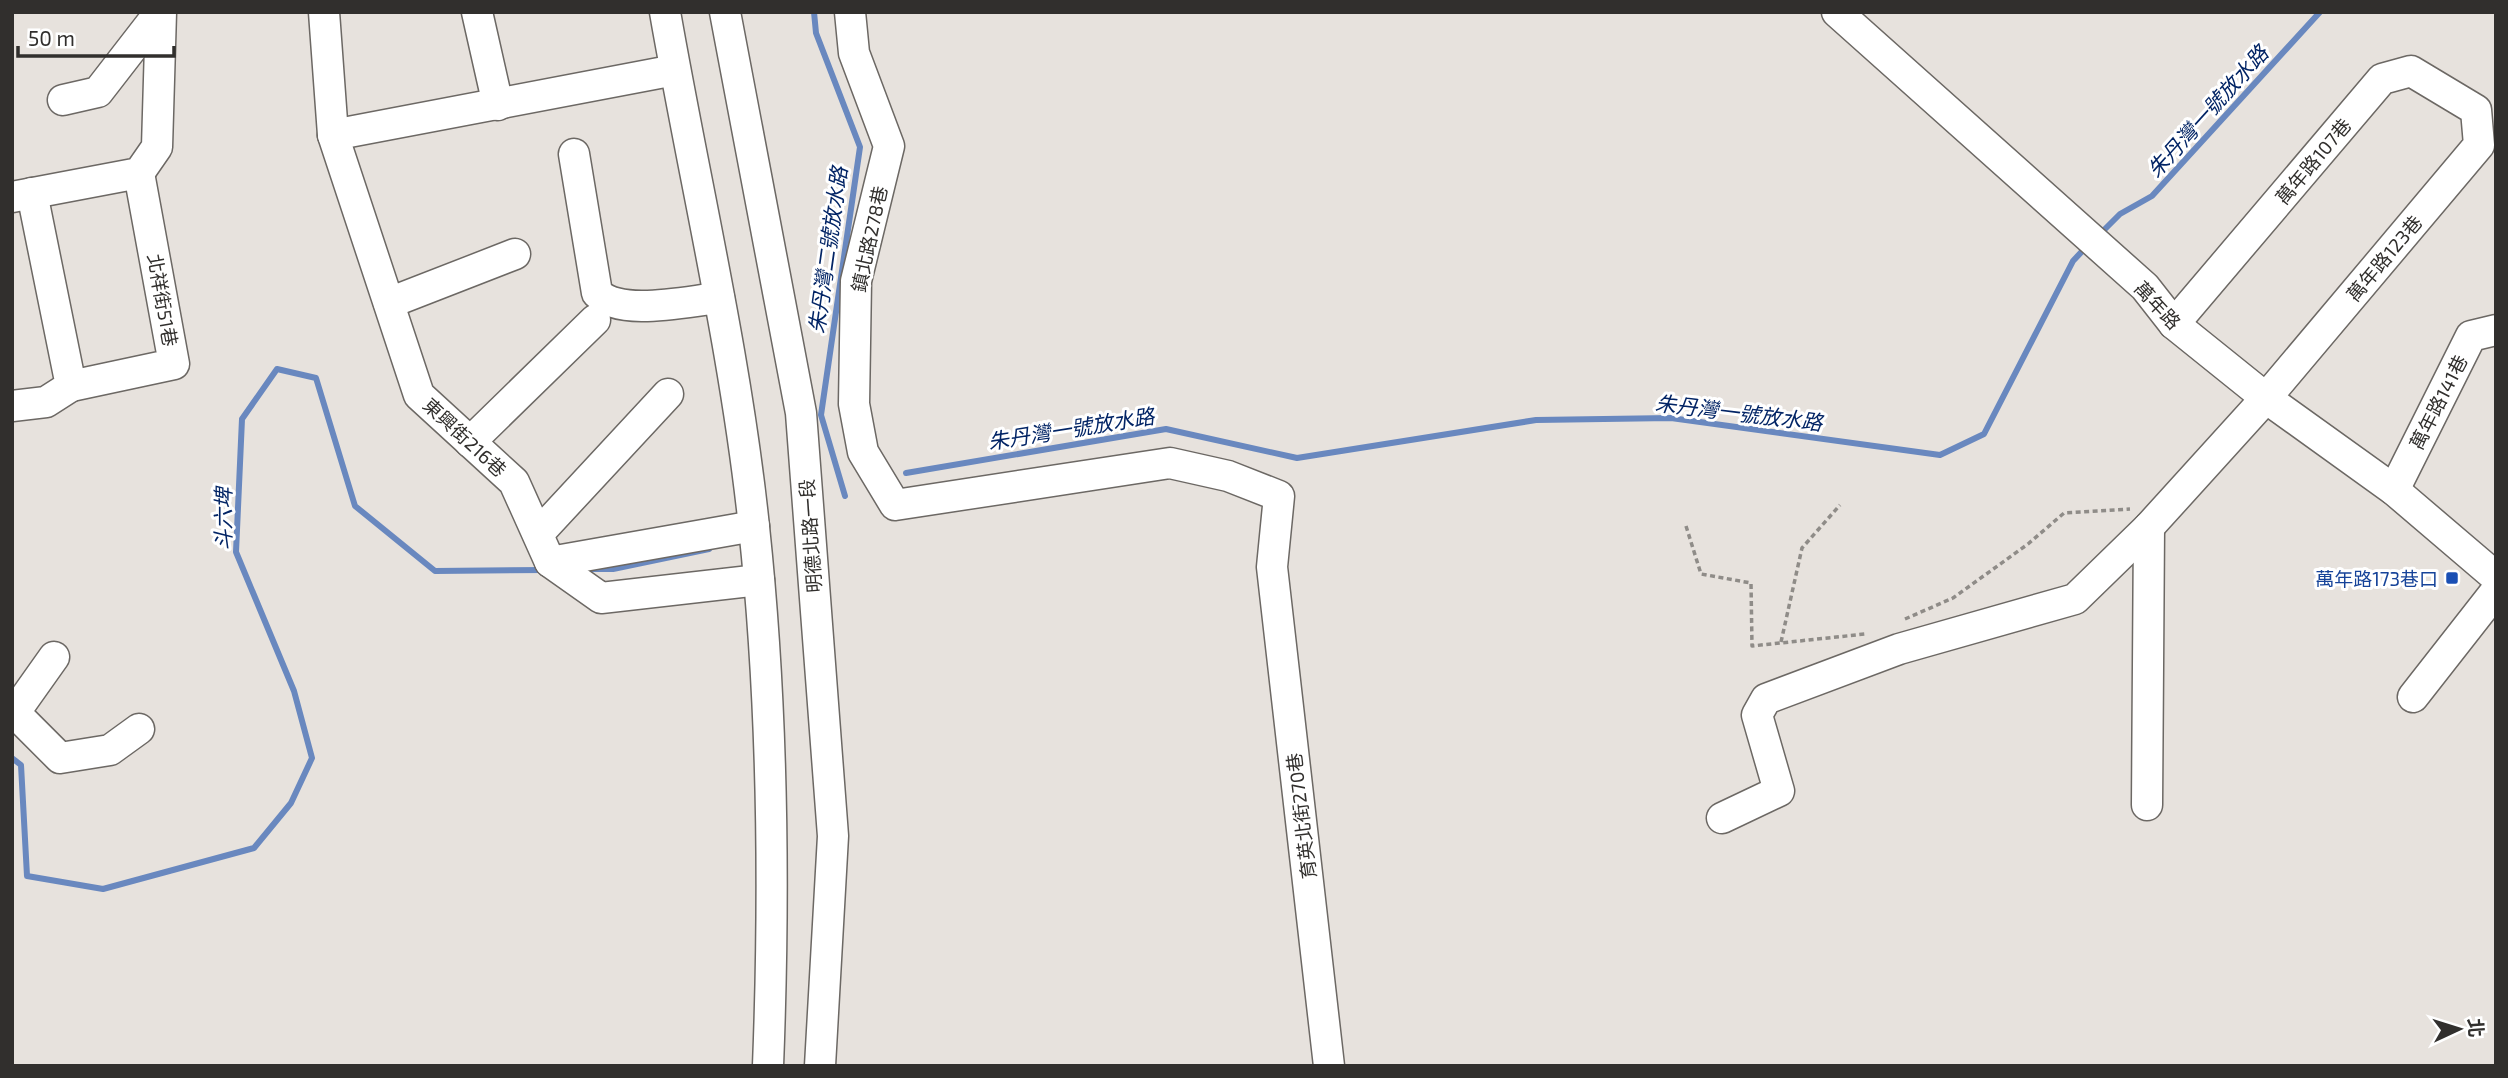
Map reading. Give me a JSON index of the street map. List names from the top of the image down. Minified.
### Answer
{"streets":{"street":["萬年路107巷","鎮北路278巷","萬年路123巷","北祥街51巷","萬年路","萬年路141巷","東興街216巷","明德北路一段","育英北街270巷"]},"crossings":[["萬年路107巷","萬年路123巷"],["萬年路107巷","萬年路"],["鎮北路278巷","育英北街270巷"],["萬年路123巷","萬年路"],["萬年路","萬年路141巷"]],"water":["朱丹灣一號放水路","朱丹灣二號放水路","斗六埤"],"places":{"transit":["萬年路173巷口"]},"scale_bar":"50 m","north":"right"}
